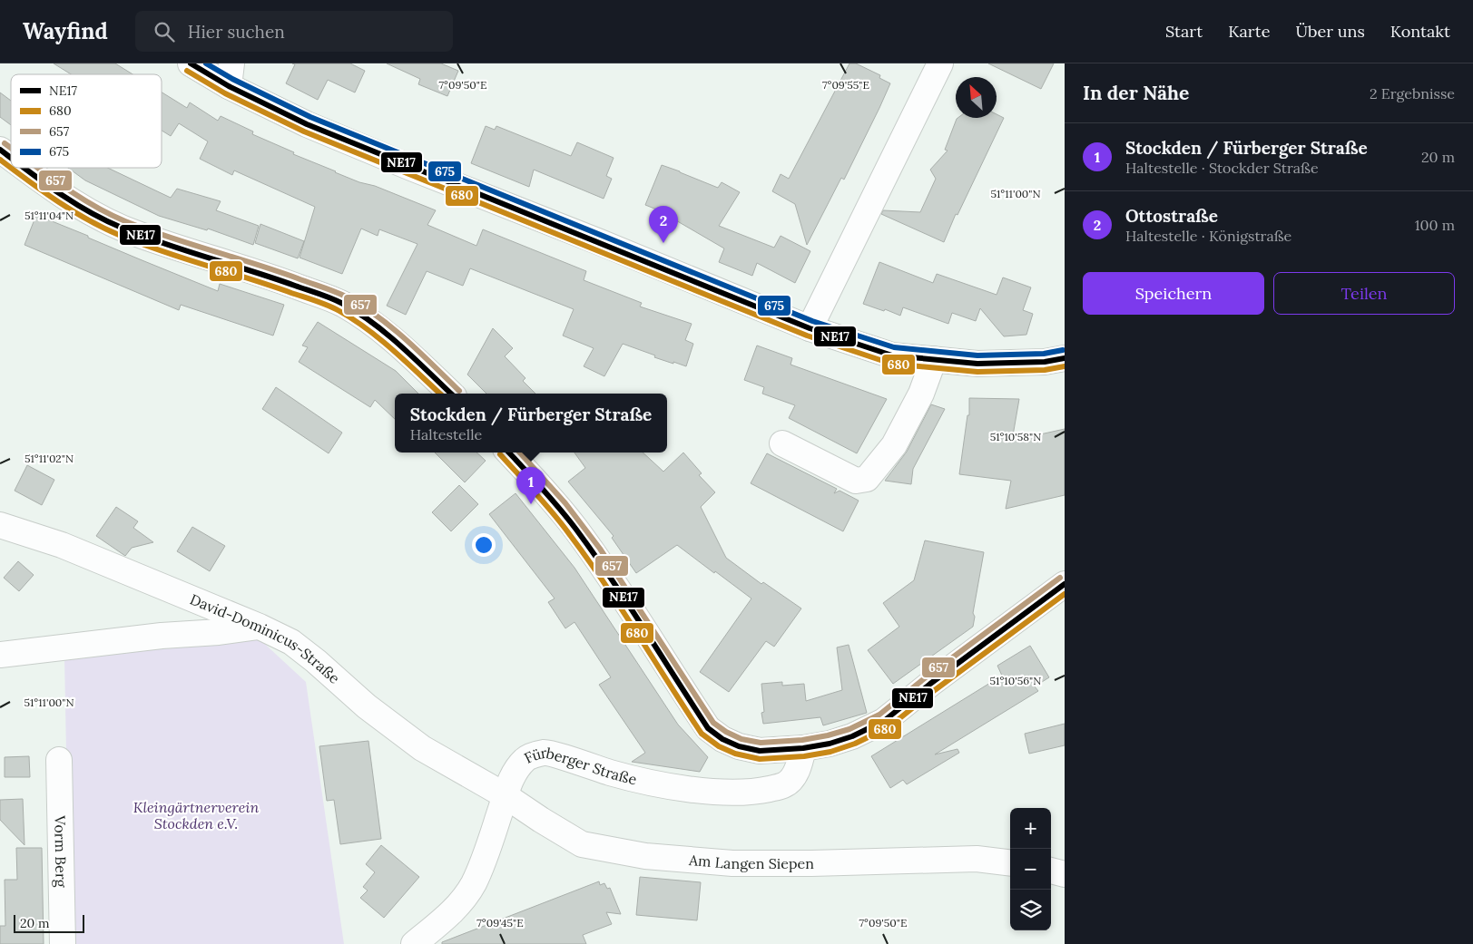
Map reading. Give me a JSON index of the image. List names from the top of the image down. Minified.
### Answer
{"streets":{"street":["David-Dominicus-Straße","Fürberger Straße","Vorm Berg","Am Langen Siepen"]},"crossings":[["David-Dominicus-Straße","Fürberger Straße"],["David-Dominicus-Straße","Am Langen Siepen"],["Fürberger Straße","Am Langen Siepen"]],"parks":["Kleingärtnerverein Stockden e.V."],"lines":["transit line NE17","transit line 675","transit line 680","transit line 657"],"legend":["NE17","680","657","675"],"scale_bar":"20 m","north":"top left","page":{"header":"Wayfind","search":"Hier suchen","nav":["Start","Karte","Über uns","Kontakt"],"heading":["In der Nähe","2 Ergebnisse"],"list":[{"mark":"1","name":"Stockden / Fürberger Straße","note":"Haltestelle · Stockder Straße","value":"20 m"},{"mark":"2","name":"Ottostraße","note":"Haltestelle · Königstraße","value":"100 m"}],"pins":["2","1"],"buttons":["Speichern","Teilen"],"popup":["Stockden / Fürberger Straße","Haltestelle"],"map_buttons":["+","−"],"scale":"20 m"},"coordinates":["7°09'55\"E","7°09'50\"E","51°11'00\"N","51°11'04\"N","51°10'58\"N","51°11'02\"N","51°10'56\"N","7°09'45\"E"]}
